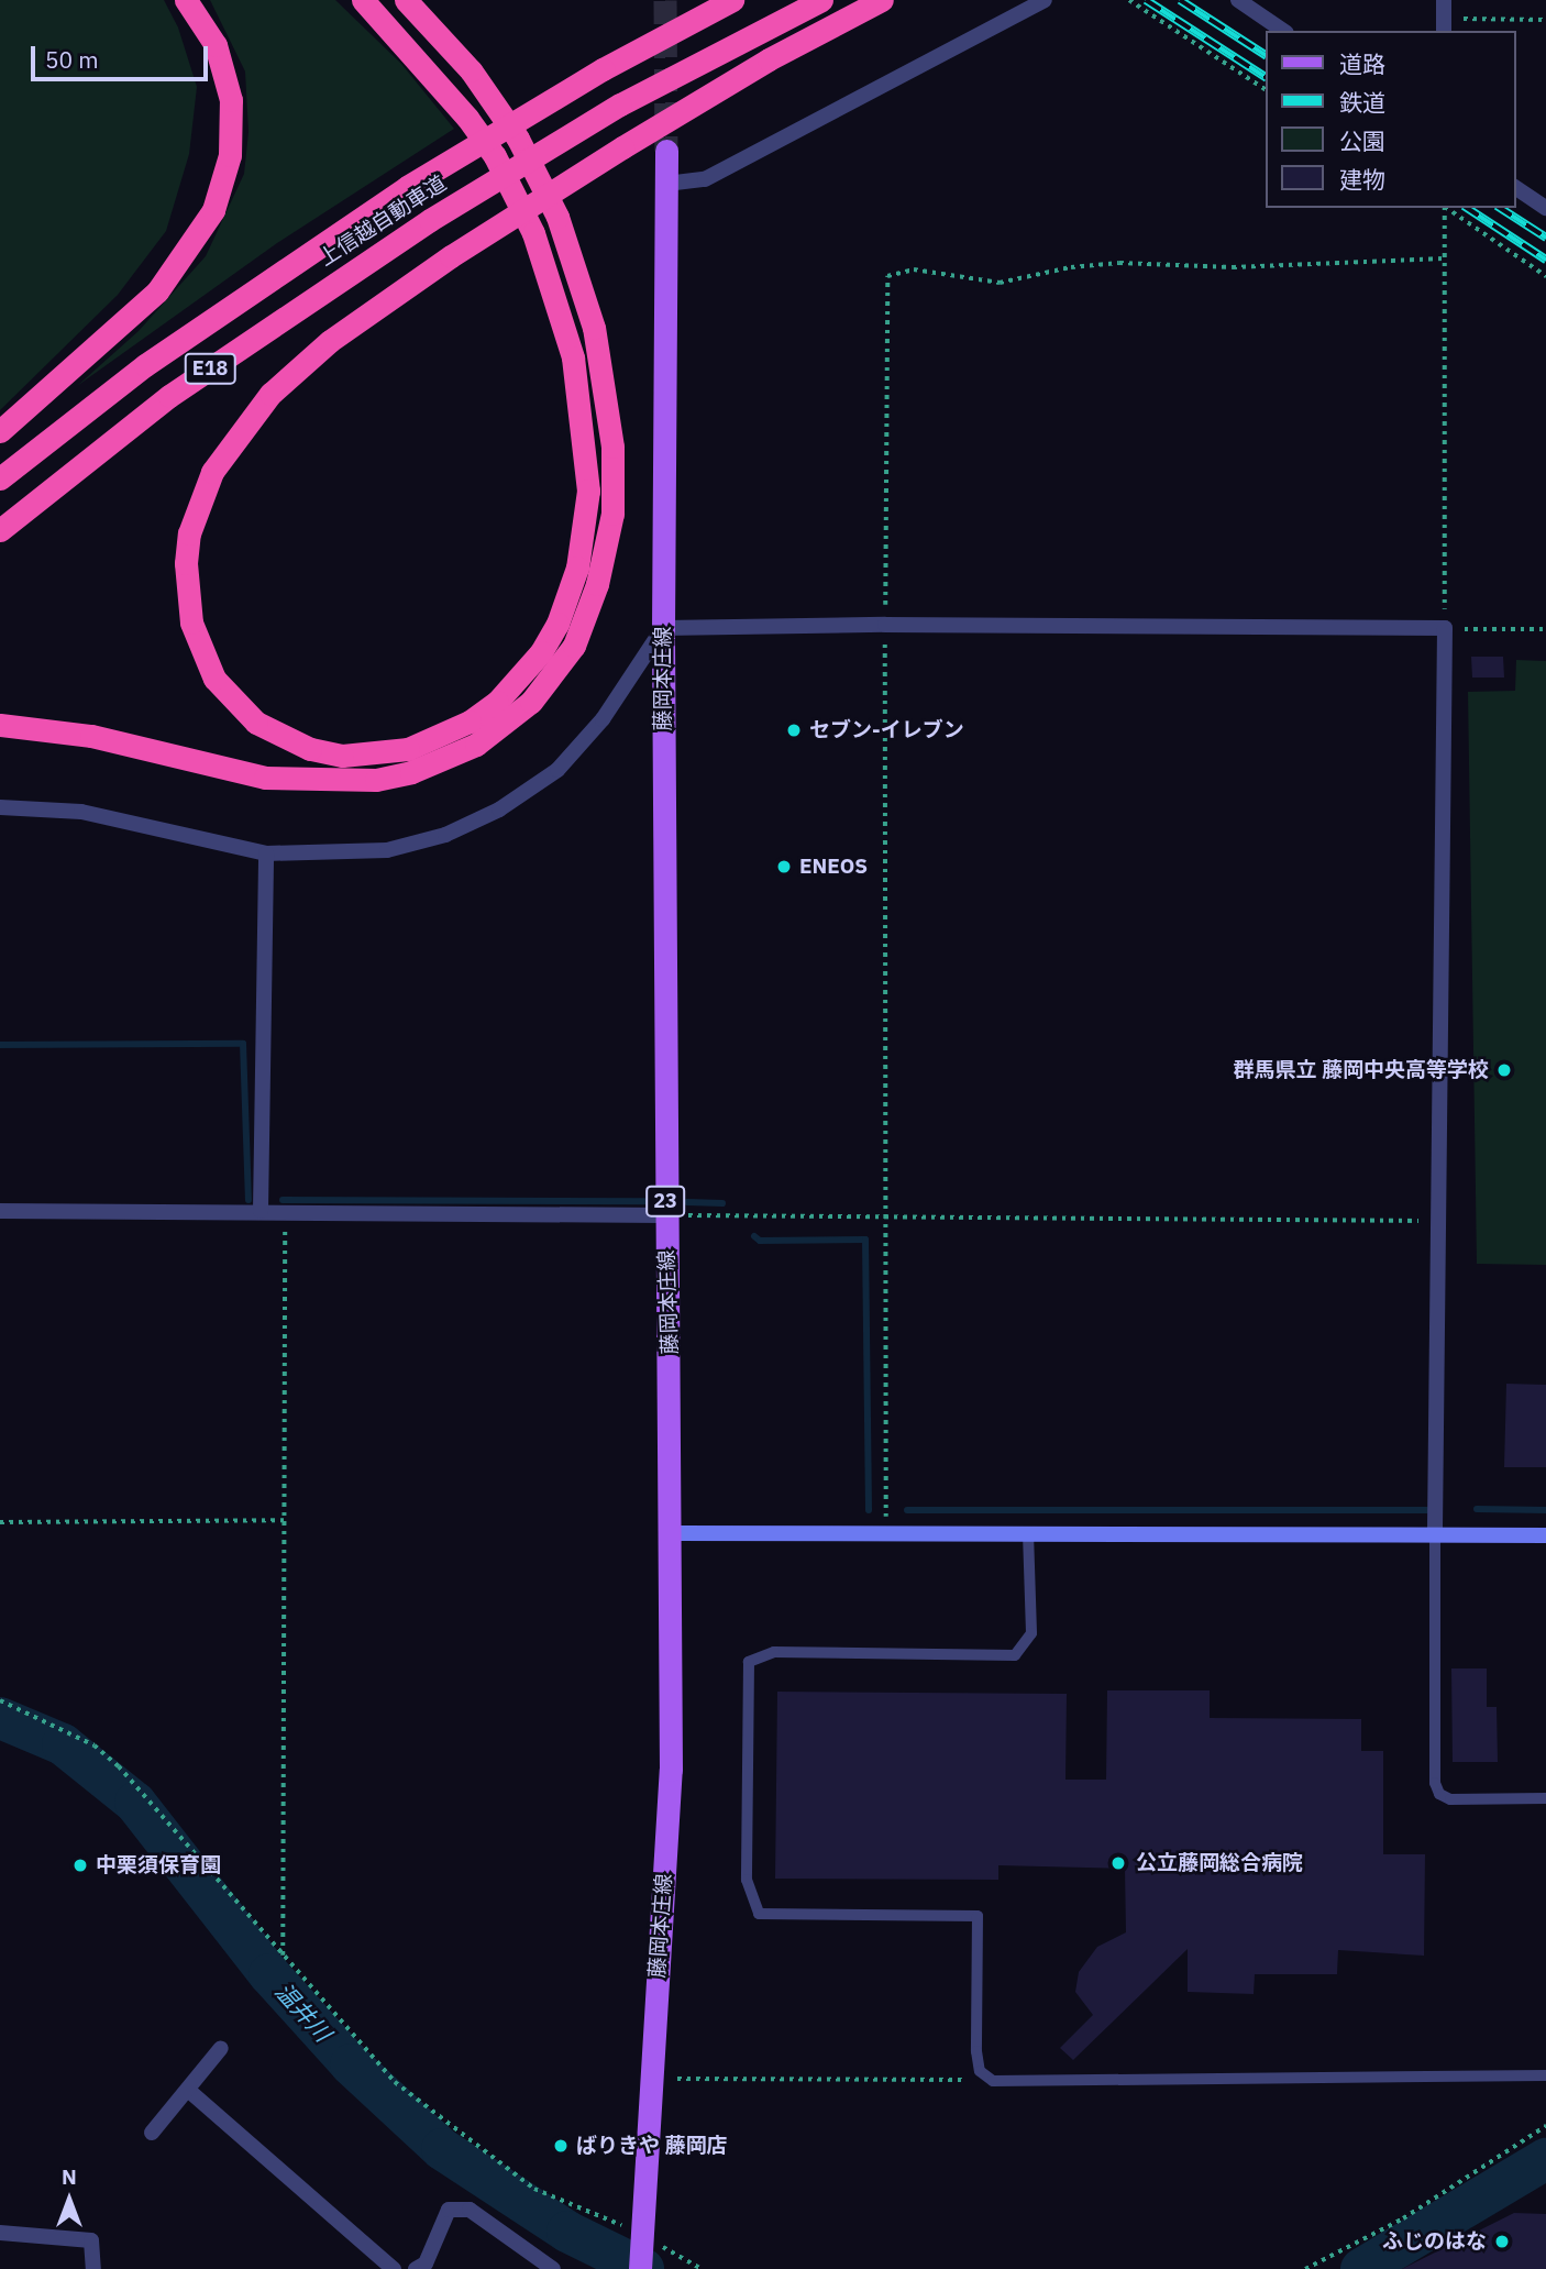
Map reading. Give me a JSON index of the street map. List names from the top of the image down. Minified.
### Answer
{"streets":{"highway":["上信越自動車道","E18"],"main road":["藤岡本庄線","23"]},"water":["温井川"],"places":["セブン-イレブン","ENEOS","群馬県立 藤岡中央高等学校","公立藤岡総合病院","中栗須保育園","ばりきや 藤岡店","ふじのはな"],"legend":["道路","鉄道","公園","建物"],"scale_bar":"50 m","north":"top"}
